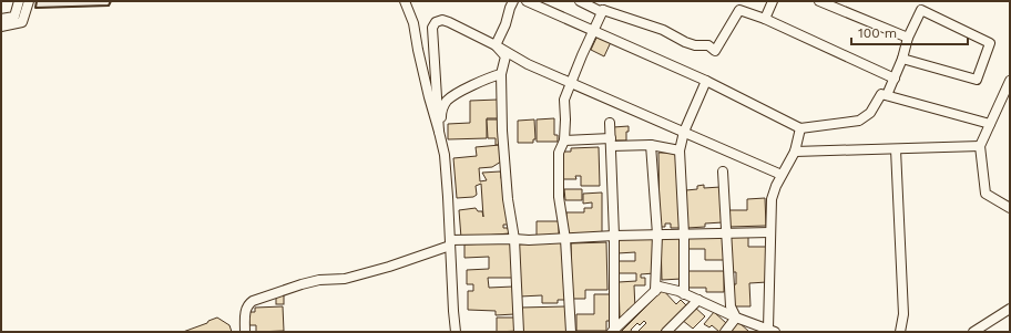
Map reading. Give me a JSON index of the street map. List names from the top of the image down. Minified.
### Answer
{"scale_bar":"100 m"}
